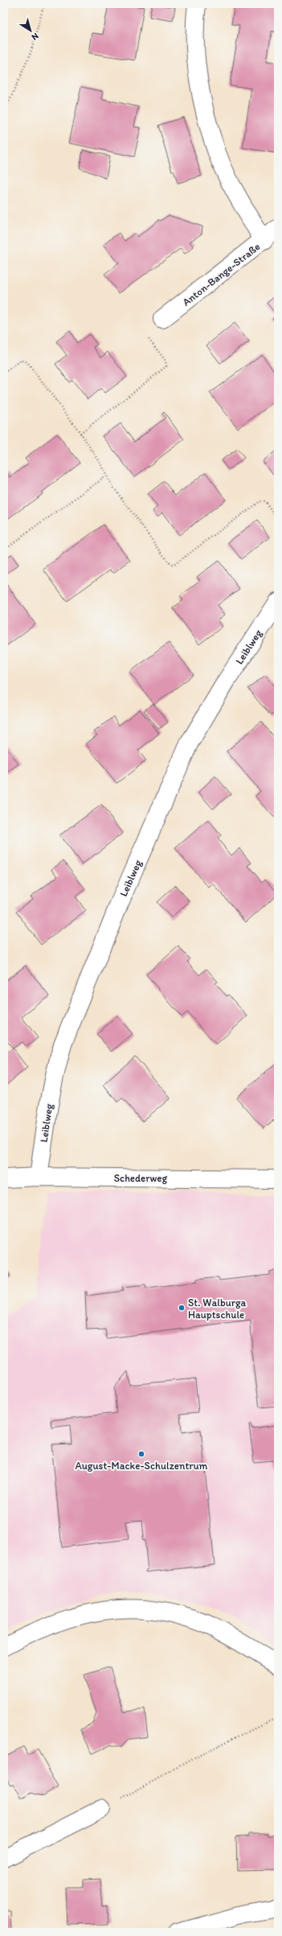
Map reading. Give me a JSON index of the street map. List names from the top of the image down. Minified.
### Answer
{"streets":{"street":["Anton-Bange-Straße","Leiblweg","Schederweg"]},"crossings":[["Leiblweg","Schederweg"]],"places":["St. Walburga Hauptschule","August-Macke-Schulzentrum"],"north":"bottom right"}
